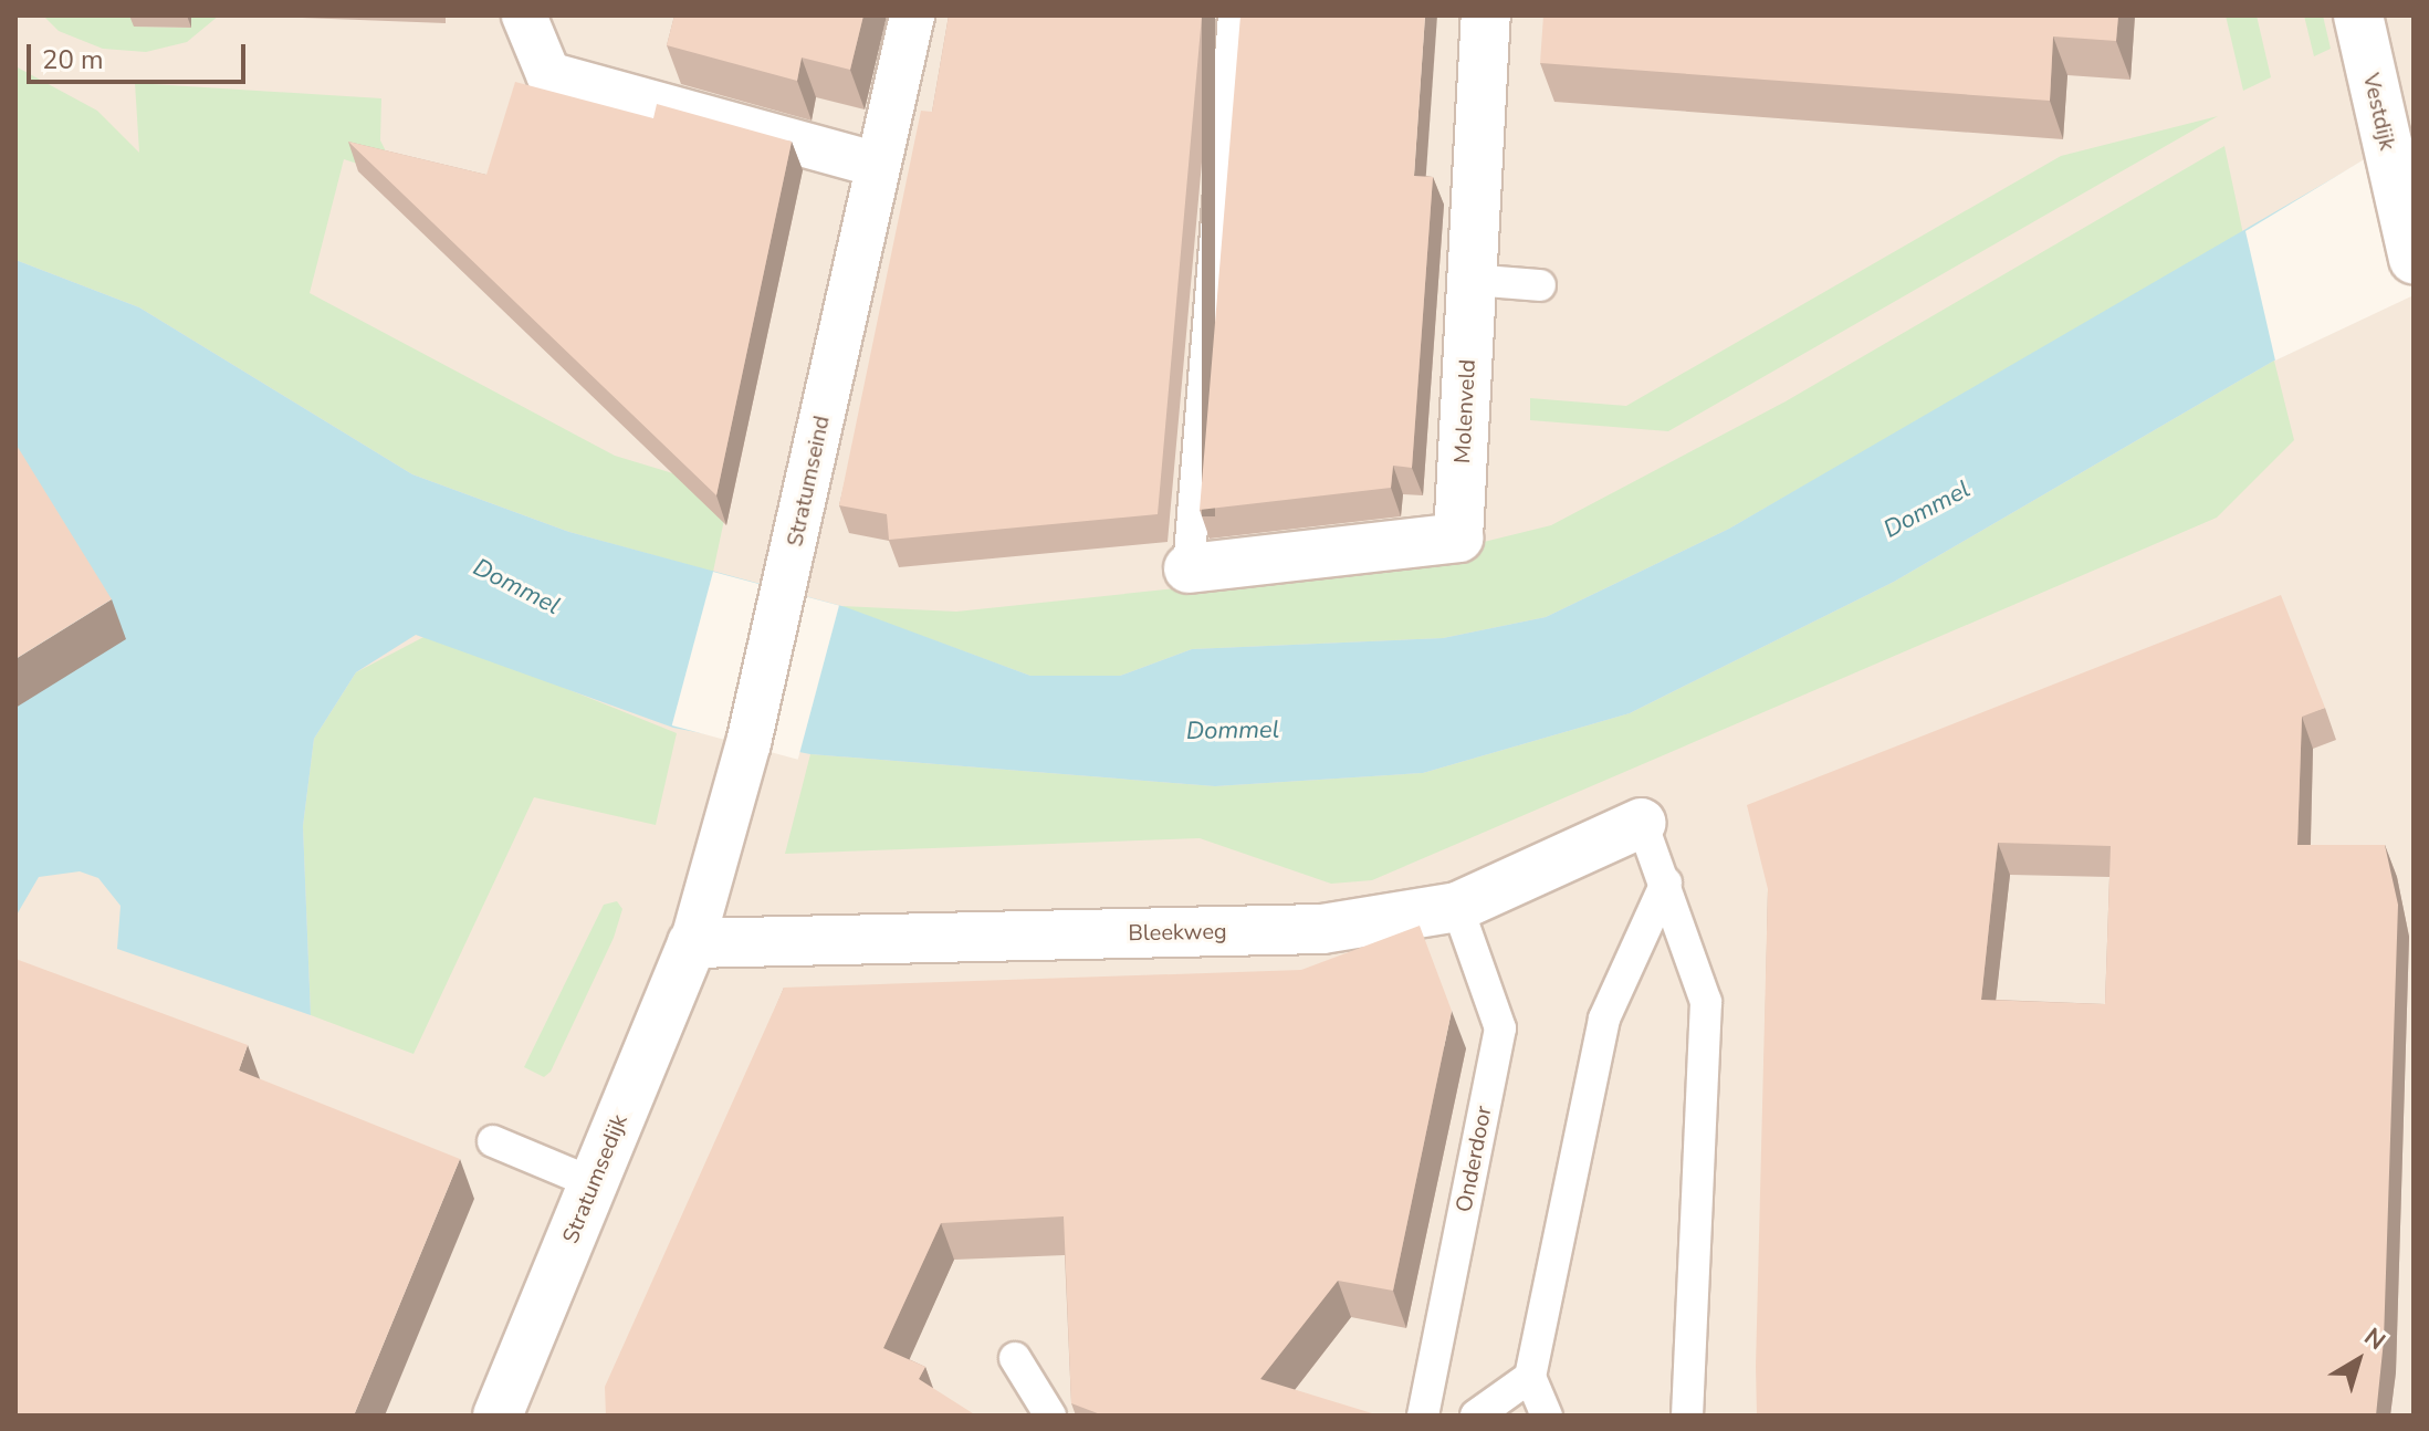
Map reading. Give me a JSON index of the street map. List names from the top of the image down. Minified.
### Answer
{"streets":{"street":["Vestdijk","Molenveld","Stratumseind","Bleekweg","Stratumsedijk"],"lane":["Onderdoor"]},"crossings":[["Stratumseind","Bleekweg"],["Stratumseind","Stratumsedijk"],["Bleekweg","Onderdoor"],["Bleekweg","Stratumsedijk"]],"water":["Dommel"],"scale_bar":"20 m","north":"top right"}
